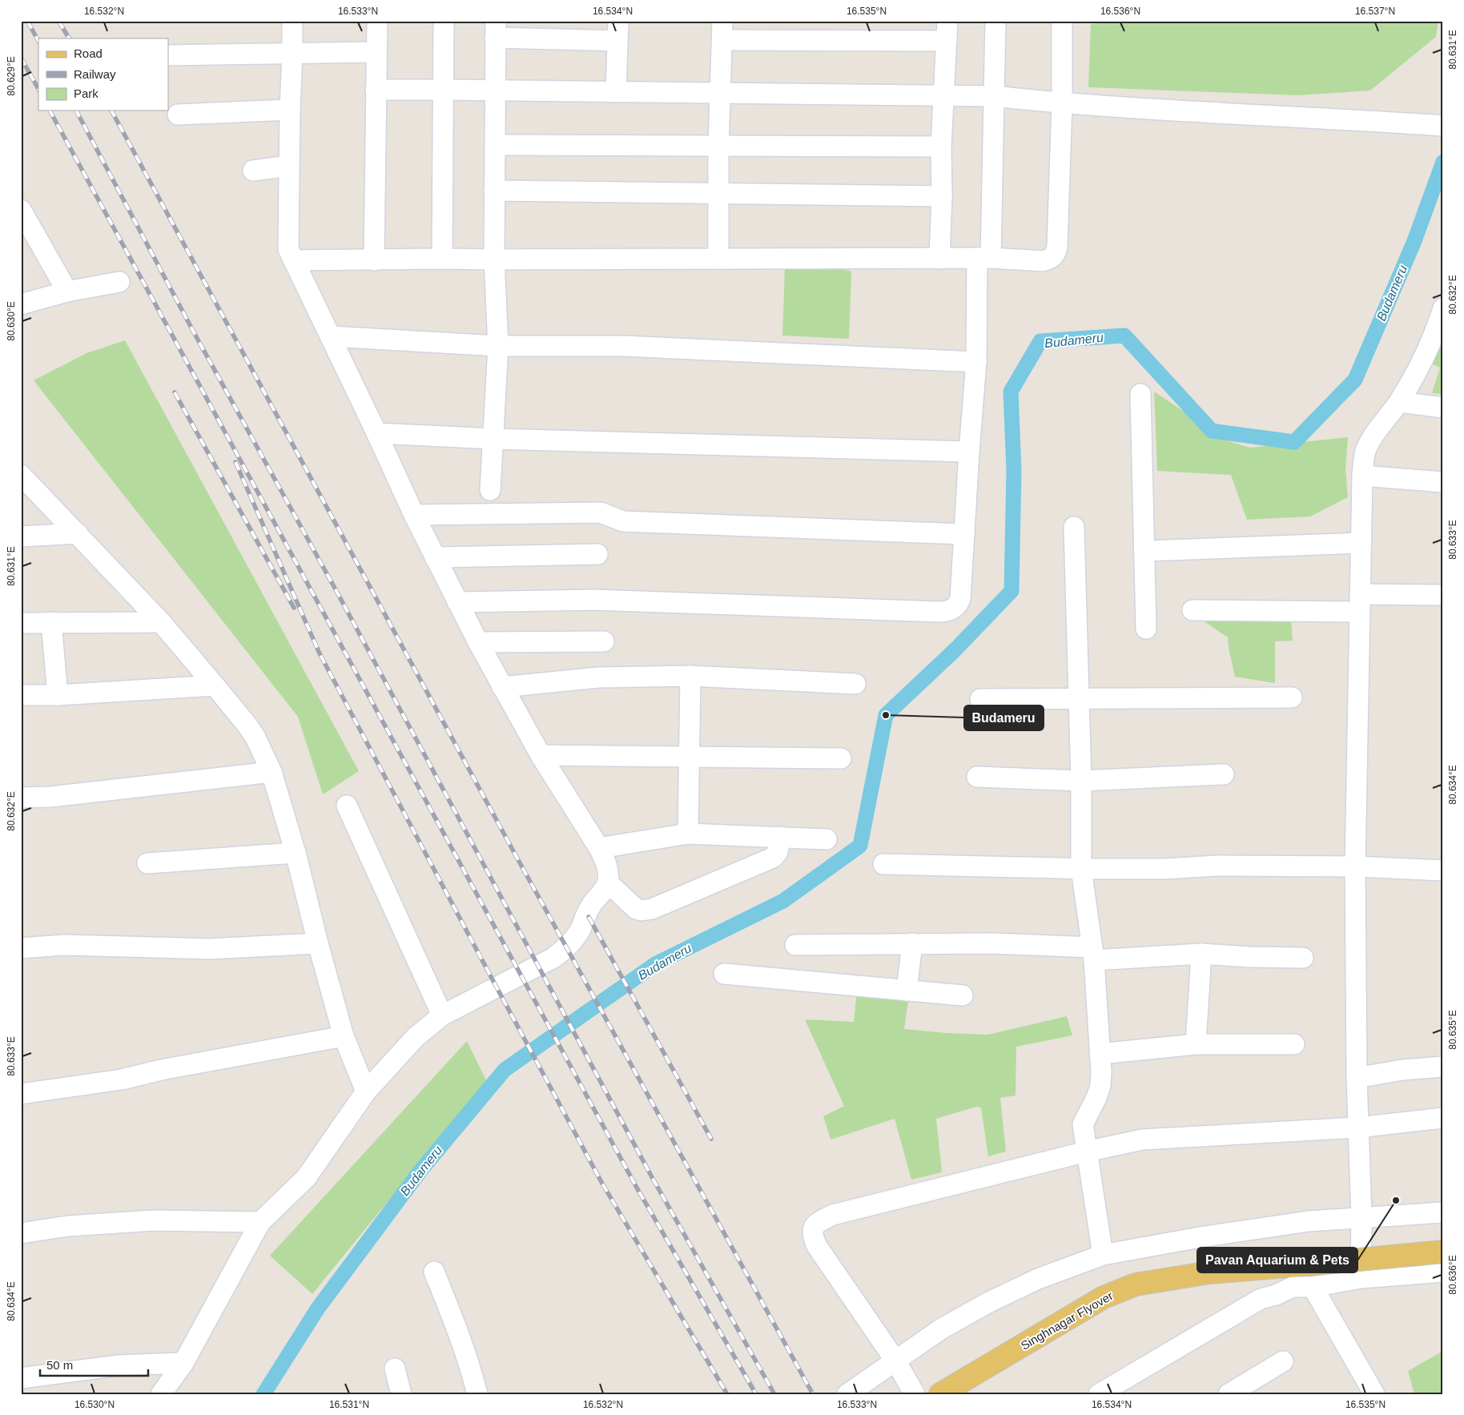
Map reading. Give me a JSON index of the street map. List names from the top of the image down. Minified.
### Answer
{"streets":{"main road":["Singhnagar Flyover"]},"water":["Budameru"],"places":["Budameru","Pavan Aquarium & Pets"],"legend":["Road","Railway","Park"],"scale_bar":"50 m","coordinates":["16.532°N","16.533°N","16.534°N","16.535°N","16.536°N","16.537°N","80.631°E","80.629°E","80.632°E","80.630°E","80.633°E","80.634°E","80.635°E","80.636°E","16.530°N","16.531°N"]}
